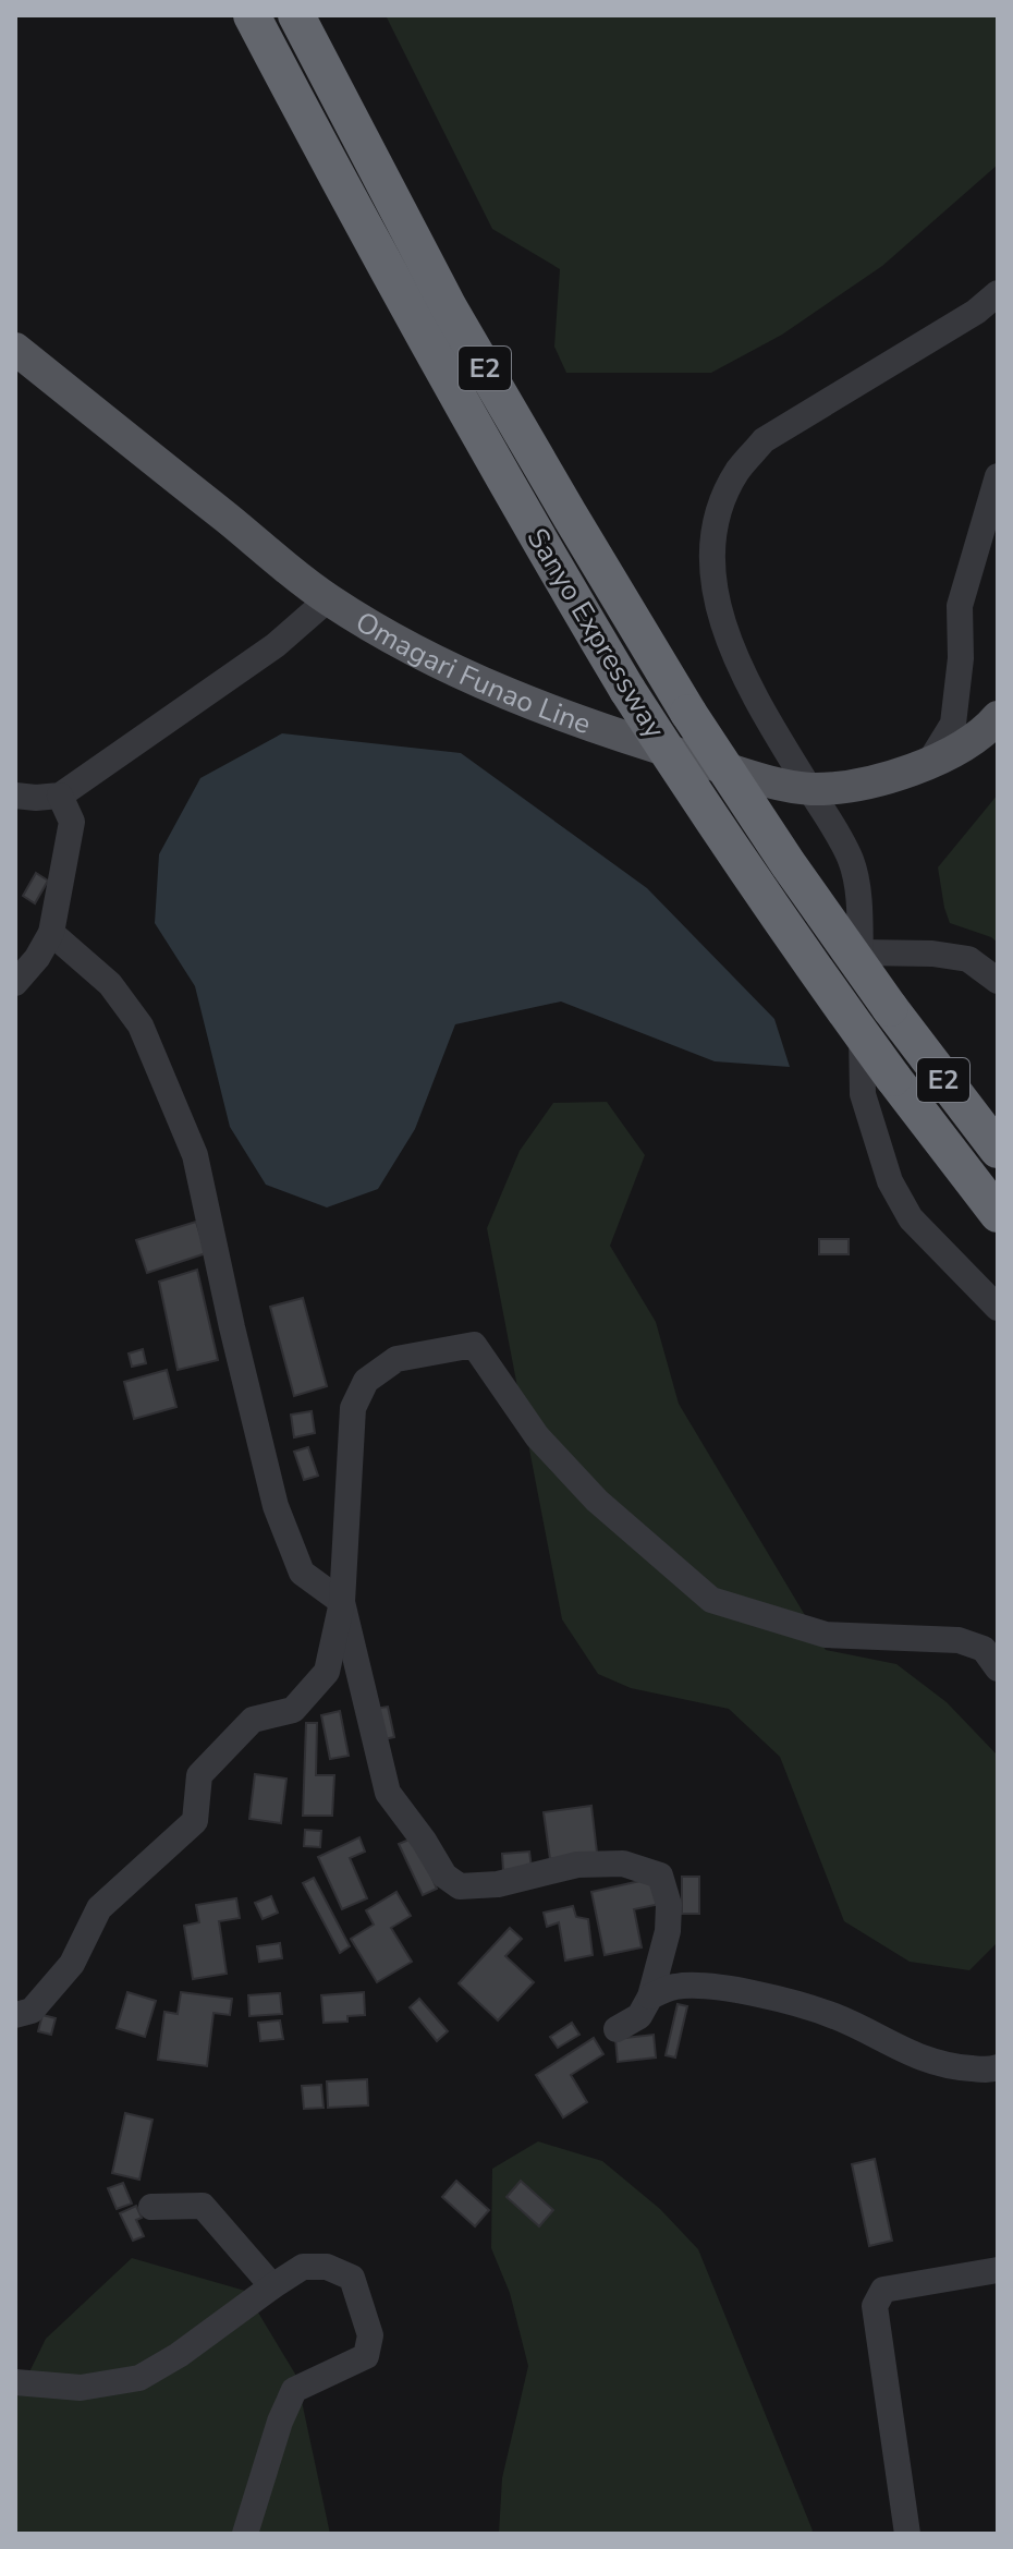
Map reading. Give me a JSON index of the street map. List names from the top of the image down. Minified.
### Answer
{"streets":{"highway":["E2","Sanyo Expressway"],"main road":["Omagari Funao Line"]}}
